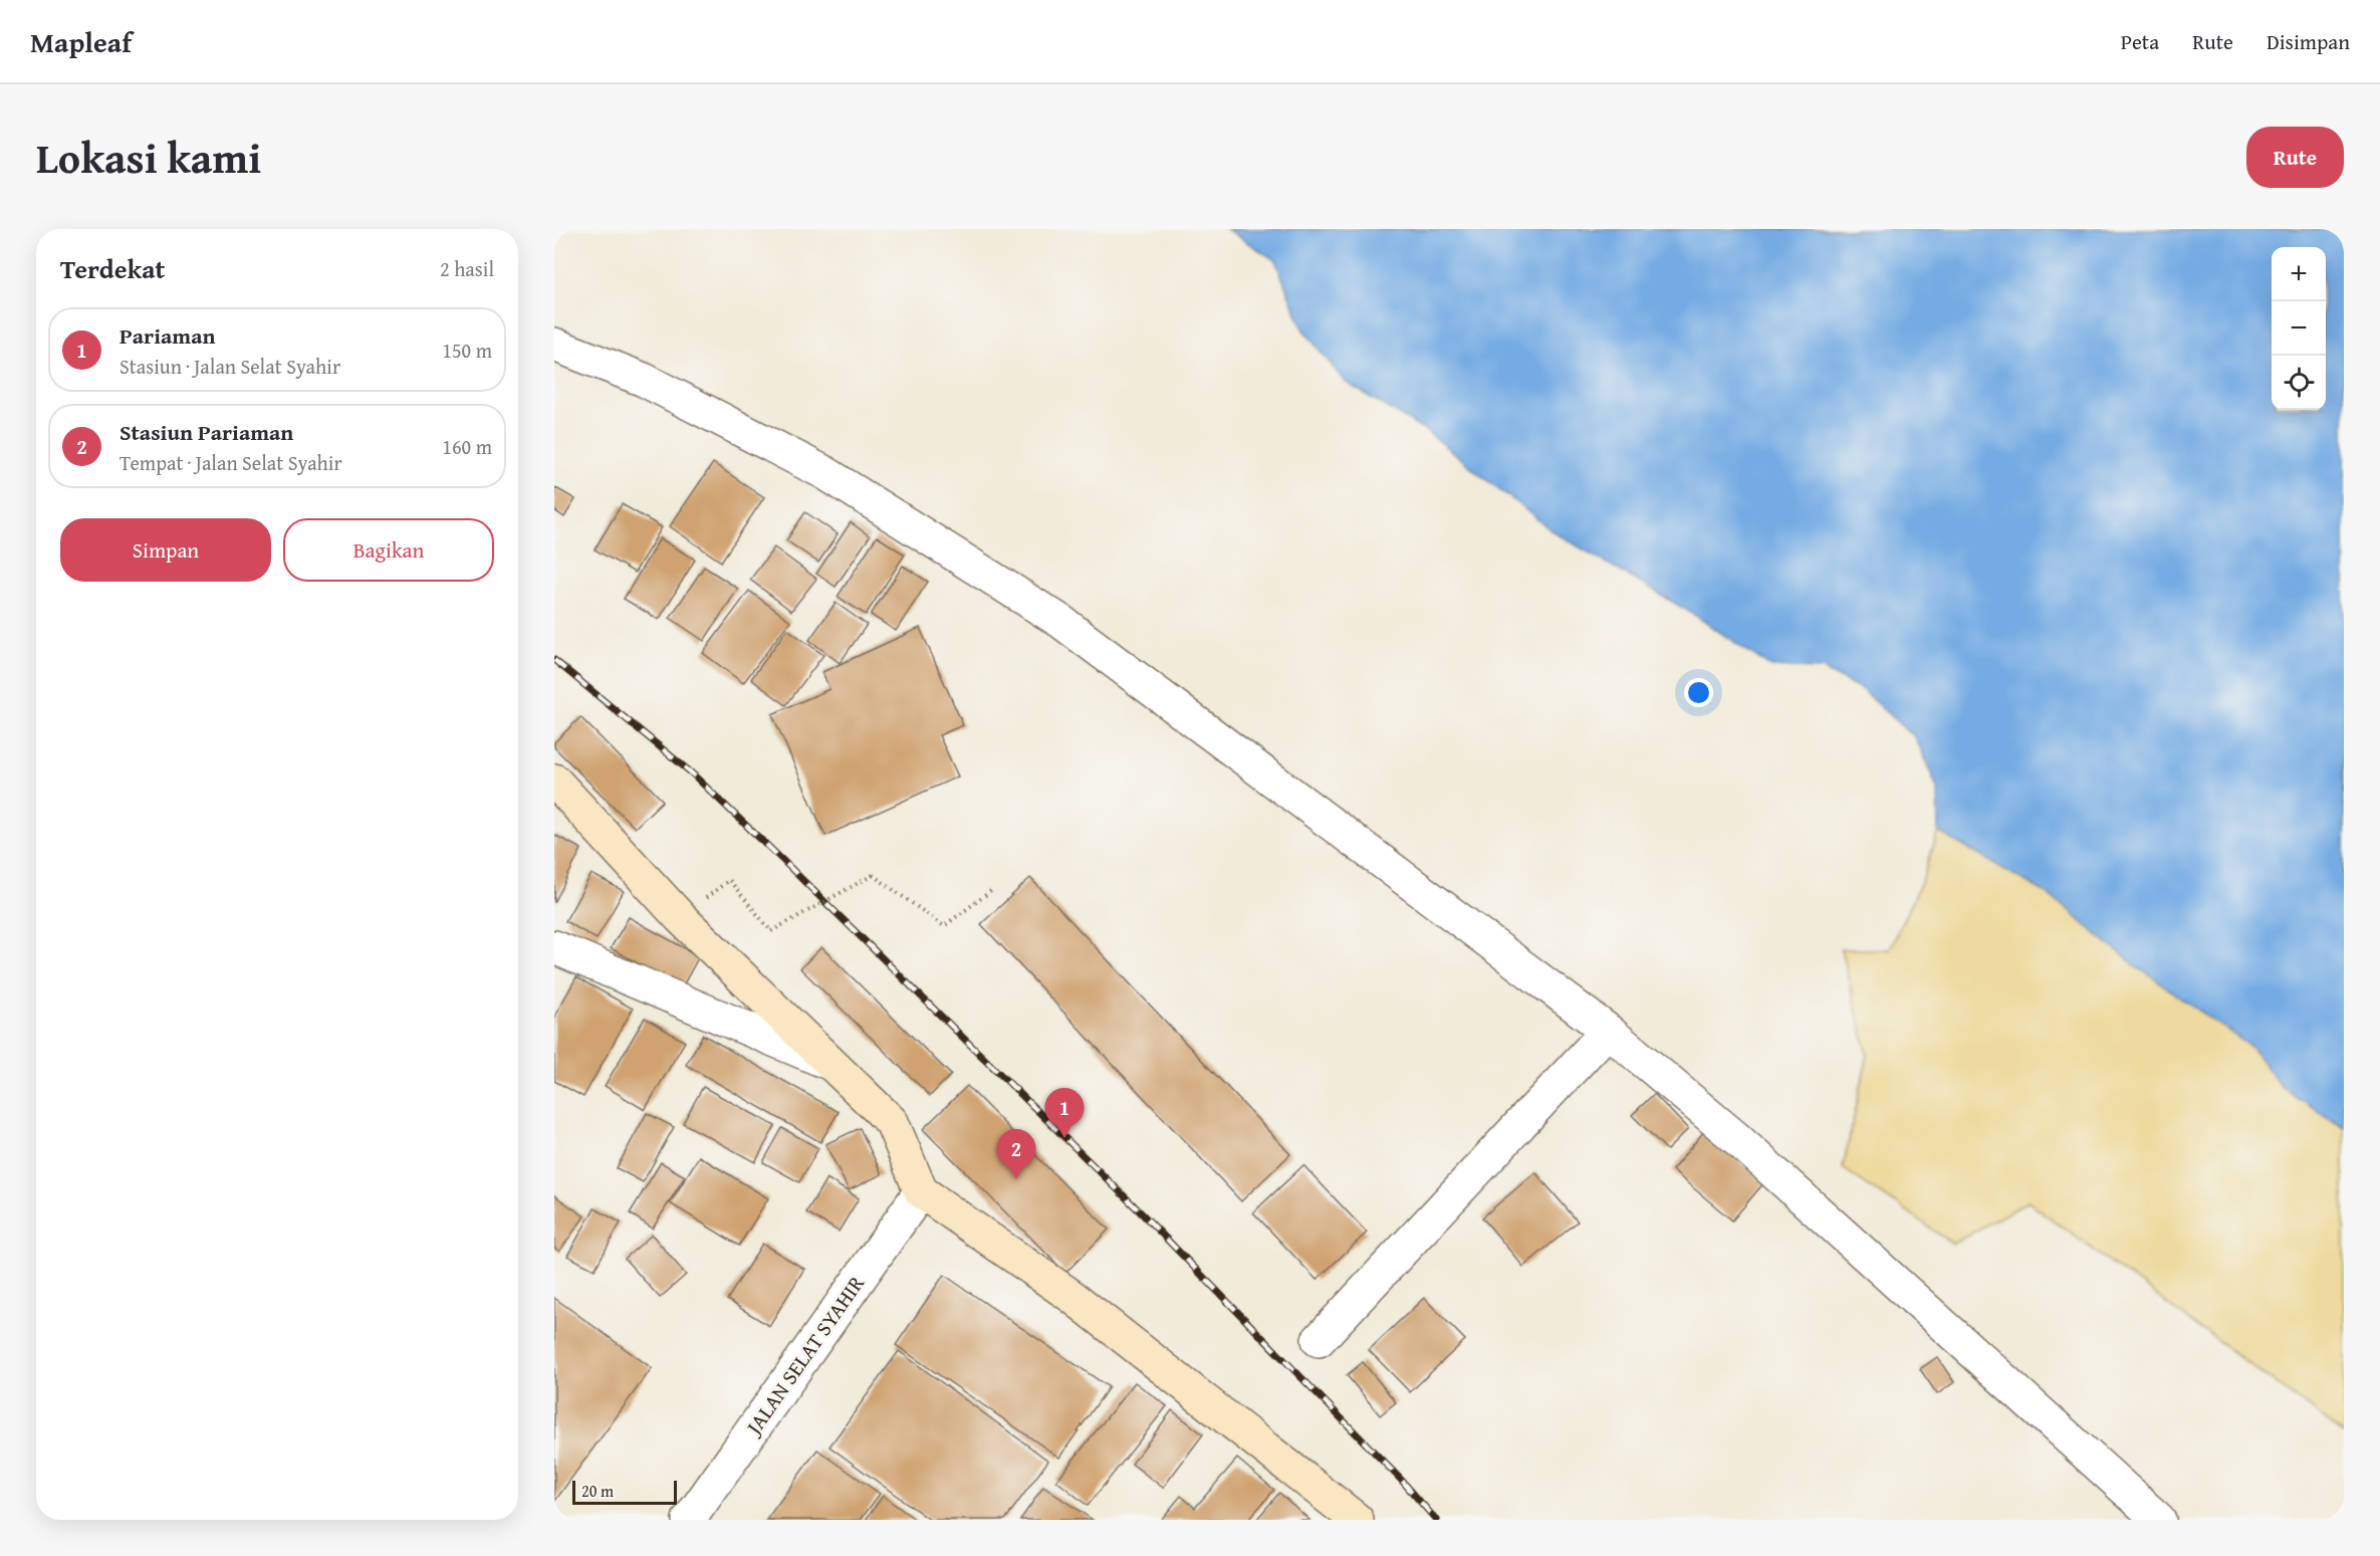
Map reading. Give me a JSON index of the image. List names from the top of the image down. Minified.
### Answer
{"streets":{"street":["JALAN SELAT SYAHIR"]},"scale_bar":"20 m","page":{"header":"Mapleaf","nav":["Peta","Rute","Disimpan"],"title":"Lokasi kami","buttons":["Rute",["Simpan","Bagikan"]],"heading":["Terdekat","2 hasil"],"map_buttons":["+","−"],"list":[{"mark":"1","name":"Pariaman","note":"Stasiun · Jalan Selat Syahir","value":"150 m"},{"mark":"2","name":"Stasiun Pariaman","note":"Tempat · Jalan Selat Syahir","value":"160 m"}],"pins":["1","2"],"scale":"20 m"}}
